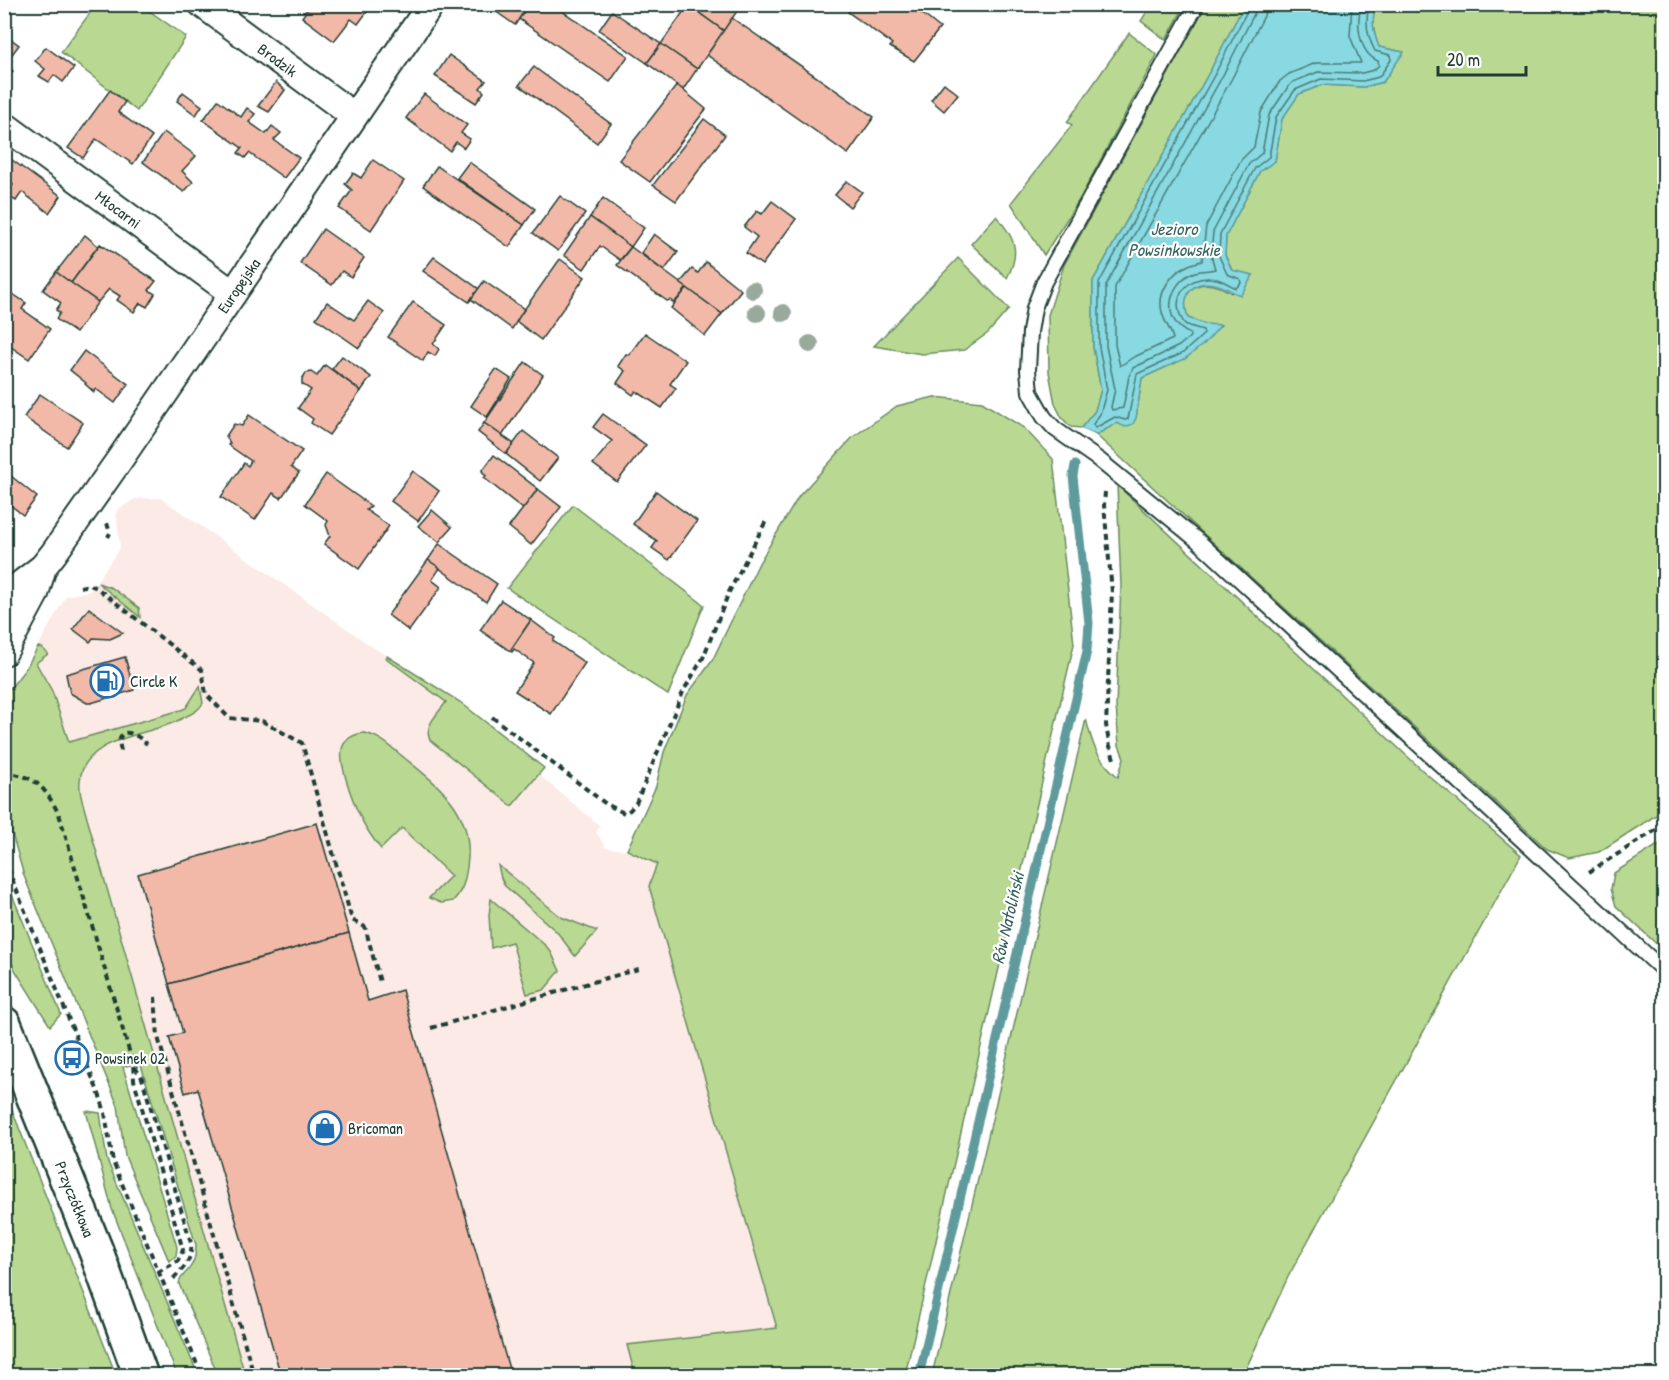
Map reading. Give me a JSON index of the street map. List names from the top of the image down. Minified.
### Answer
{"streets":{"main road":["Przyczółkowa"],"street":["Brodzik","Młocarni","Europejska"]},"crossings":[["Brodzik","Europejska"],["Młocarni","Europejska"]],"water":["Jezioro Powsinkowskie","Rów Natoliński"],"places":{"fuel station":["Circle K"],"bus stop":["Powsinek 02"],"shop":["Bricoman"]},"scale_bar":"20 m"}
